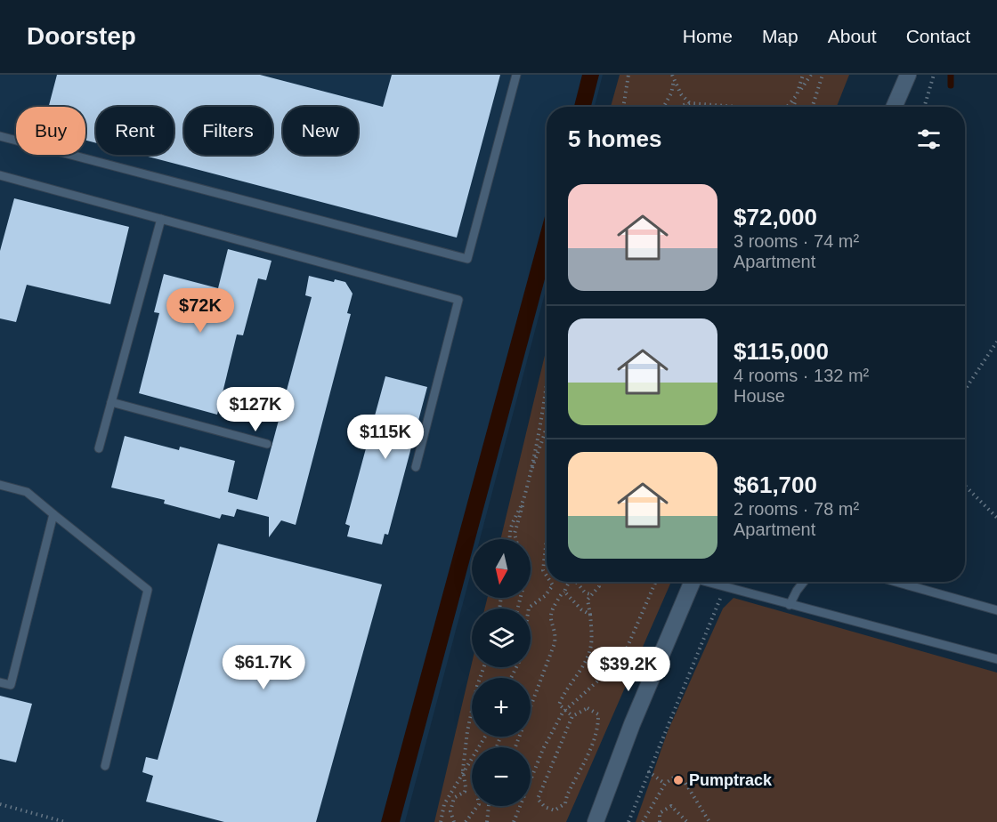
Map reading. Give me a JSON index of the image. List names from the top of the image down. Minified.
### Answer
{"places":["Pumptrack"],"north":"bottom","page":{"header":"Doorstep","nav":["Home","Map","About","Contact"],"chip":["Buy","Rent","Filters","New"],"heading":"5 homes","list":[{"name":"$72,000","note":"3 rooms · 74 m² · Apartment"},{"name":"$115,000","note":"4 rooms · 132 m² · House"},{"name":"$61,700","note":"2 rooms · 78 m² · Apartment"}],"price":["$72K","$127K","$115K","$61.7K","$39.2K"],"map_buttons":["+","−"]}}
